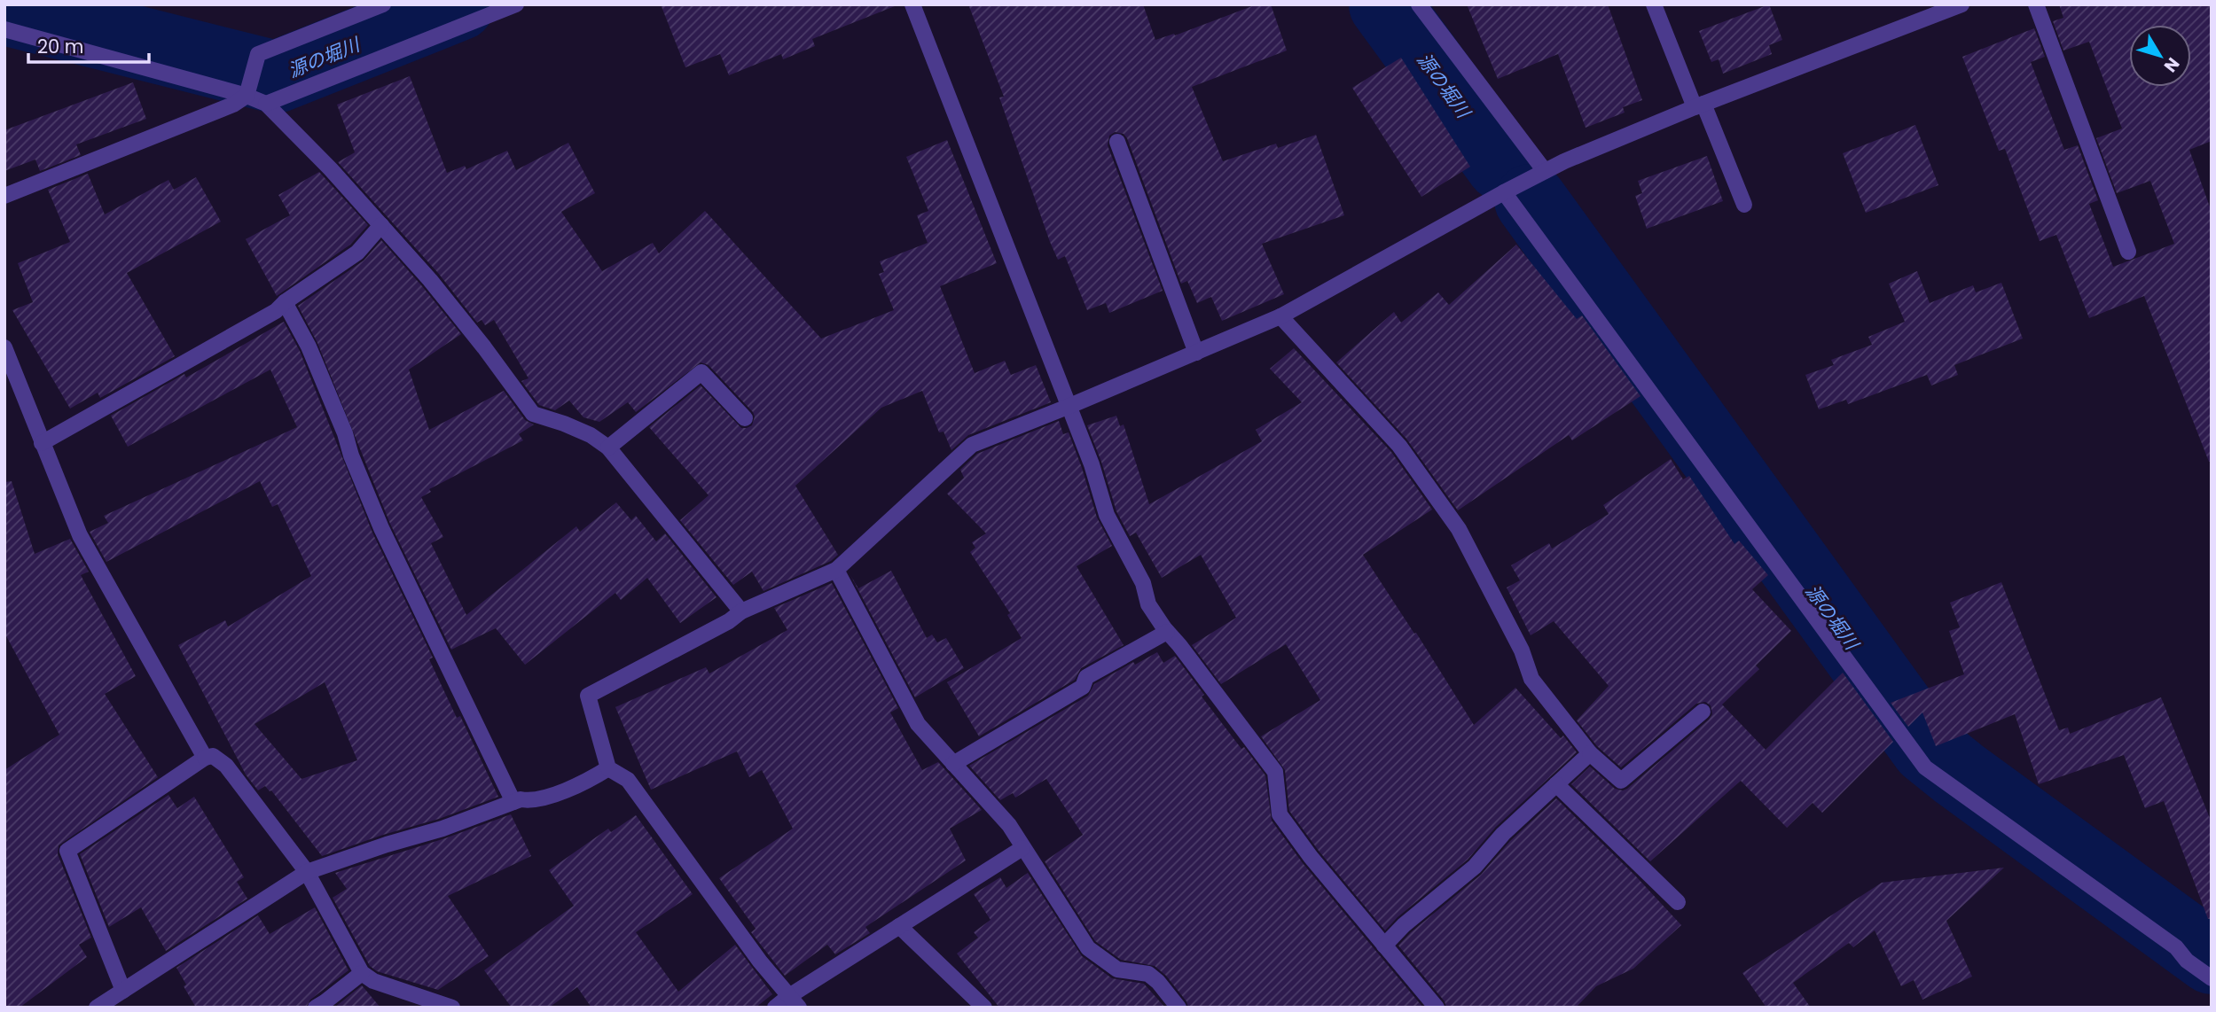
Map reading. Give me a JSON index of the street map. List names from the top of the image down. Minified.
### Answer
{"water":["源の堀川"],"scale_bar":"20 m","north":"bottom right"}
